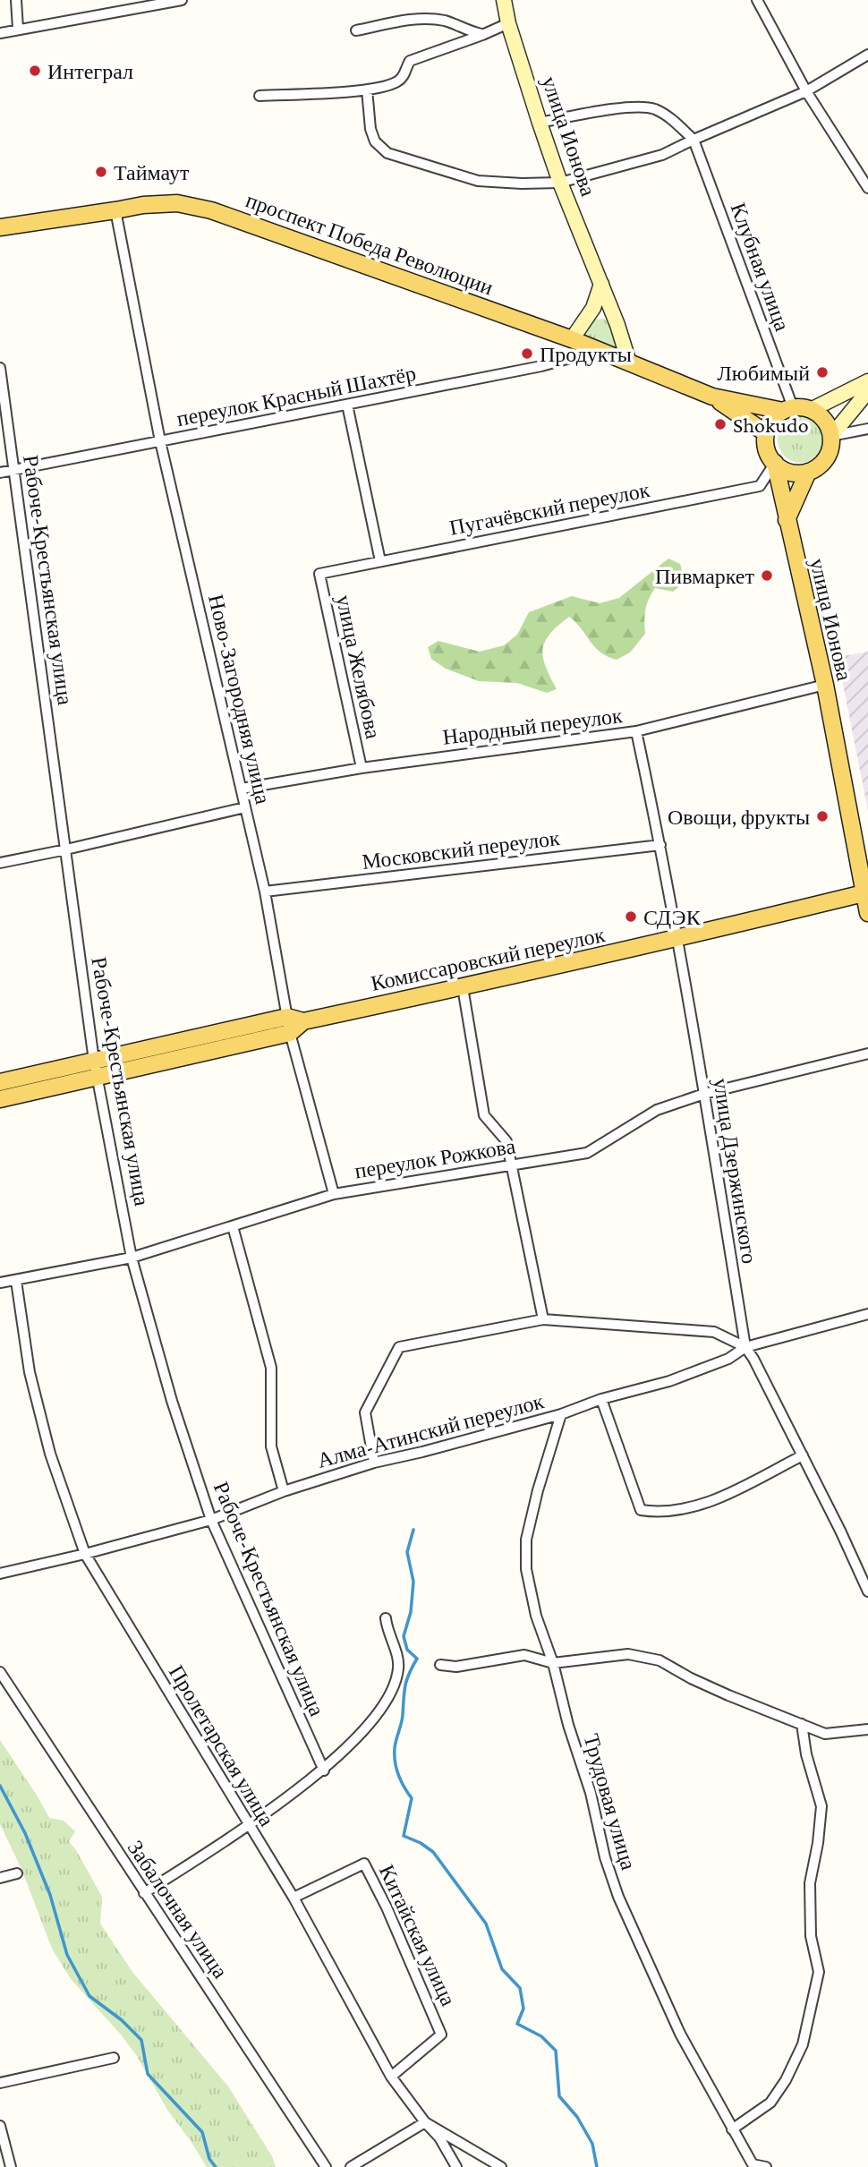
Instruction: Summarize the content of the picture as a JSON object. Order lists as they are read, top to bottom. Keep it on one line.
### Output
{"streets":{"main road":["улица Ионова","проспект Победа Революции","Комиссаровский переулок"],"street":["Клубная улица","переулок Красный Шахтёр","Пугачёвский переулок","Рабоче-Крестьянская улица","улица Желябова","Ново-Загородняя улица","Народный переулок","Московский переулок","переулок Рожкова","улица Дзержинского","Алма-Атинский переулок","Пролетарская улица","Трудовая улица","Забалочная улица","Китайская улица"]},"crossings":[["улица Ионова","проспект Победа Революции"],["улица Ионова","Клубная улица"],["улица Ионова","Пугачёвский переулок"],["улица Ионова","Народный переулок"],["улица Ионова","Комиссаровский переулок"],["проспект Победа Революции","Клубная улица"],["проспект Победа Революции","переулок Красный Шахтёр"],["проспект Победа Революции","Пугачёвский переулок"],["проспект Победа Революции","Ново-Загородняя улица"],["Клубная улица","Пугачёвский переулок"],["переулок Красный Шахтёр","Рабоче-Крестьянская улица"],["переулок Красный Шахтёр","Ново-Загородняя улица"],["Пугачёвский переулок","улица Желябова"],["Рабоче-Крестьянская улица","Комиссаровский переулок"],["Рабоче-Крестьянская улица","переулок Рожкова"],["Рабоче-Крестьянская улица","Алма-Атинский переулок"],["улица Желябова","Народный переулок"],["Ново-Загородняя улица","Народный переулок"],["Ново-Загородняя улица","Московский переулок"],["Ново-Загородняя улица","Комиссаровский переулок"],["Ново-Загородняя улица","переулок Рожкова"],["Народный переулок","улица Дзержинского"],["Московский переулок","улица Дзержинского"],["Комиссаровский переулок","улица Дзержинского"],["переулок Рожкова","улица Дзержинского"],["переулок Рожкова","Пролетарская улица"],["улица Дзержинского","Алма-Атинский переулок"],["Алма-Атинский переулок","Пролетарская улица"],["Алма-Атинский переулок","Трудовая улица"],["Пролетарская улица","Китайская улица"]],"places":["Интеграл","Таймаут","Продукты","Любимый","Shokudo","Пивмаркет","Овощи, фрукты","СДЭК"]}
